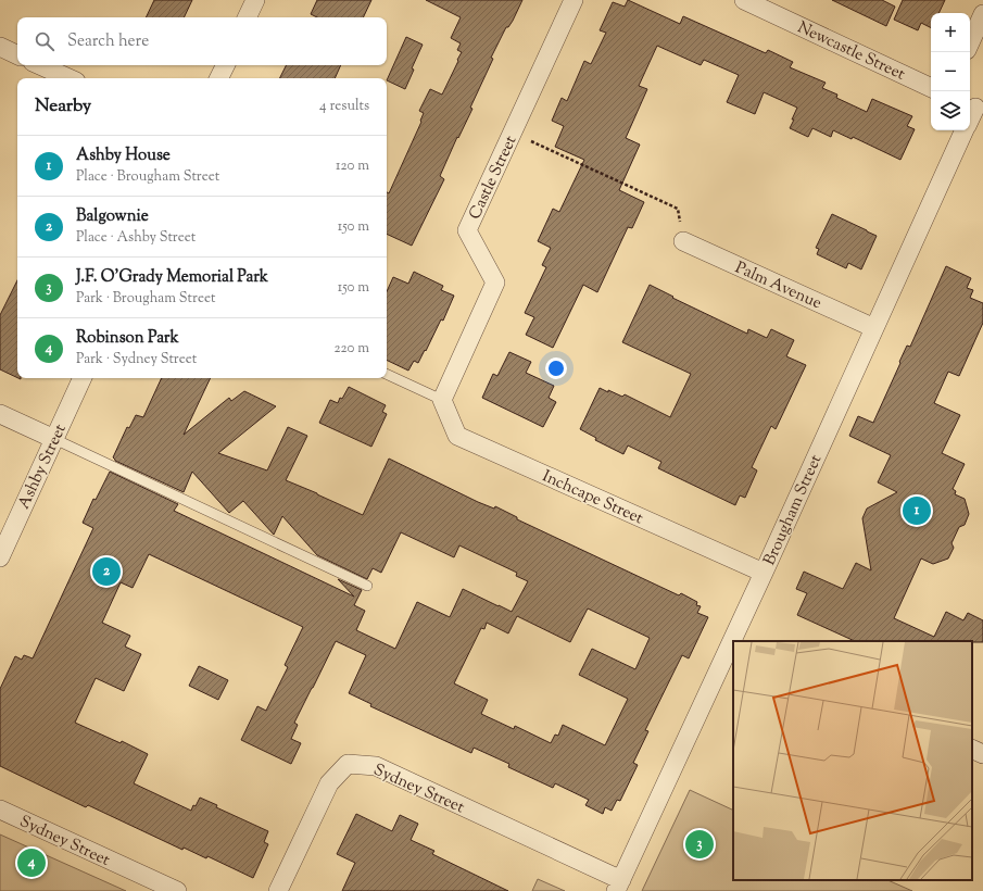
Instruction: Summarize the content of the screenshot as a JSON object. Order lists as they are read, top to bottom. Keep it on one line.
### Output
{"streets":{"street":["Newcastle Street","Castle Street","Palm Avenue","Ashby Street","Inchcape Street","Brougham Street","Sydney Street"]},"crossings":[["Castle Street","Inchcape Street"],["Palm Avenue","Brougham Street"],["Inchcape Street","Brougham Street"],["Brougham Street","Sydney Street"]],"page":{"map_buttons":["+","−"],"search":"Search here","heading":["Nearby","4 results"],"list":[{"mark":"1","name":"Ashby House","note":"Place · Brougham Street","value":"120 m"},{"mark":"2","name":"Balgownie","note":"Place · Ashby Street","value":"150 m"},{"mark":"3","name":"J.F. O'Grady Memorial Park","note":"Park · Brougham Street","value":"150 m"},{"mark":"4","name":"Robinson Park","note":"Park · Sydney Street","value":"220 m"}],"pins":["1","2","3","4"]}}
